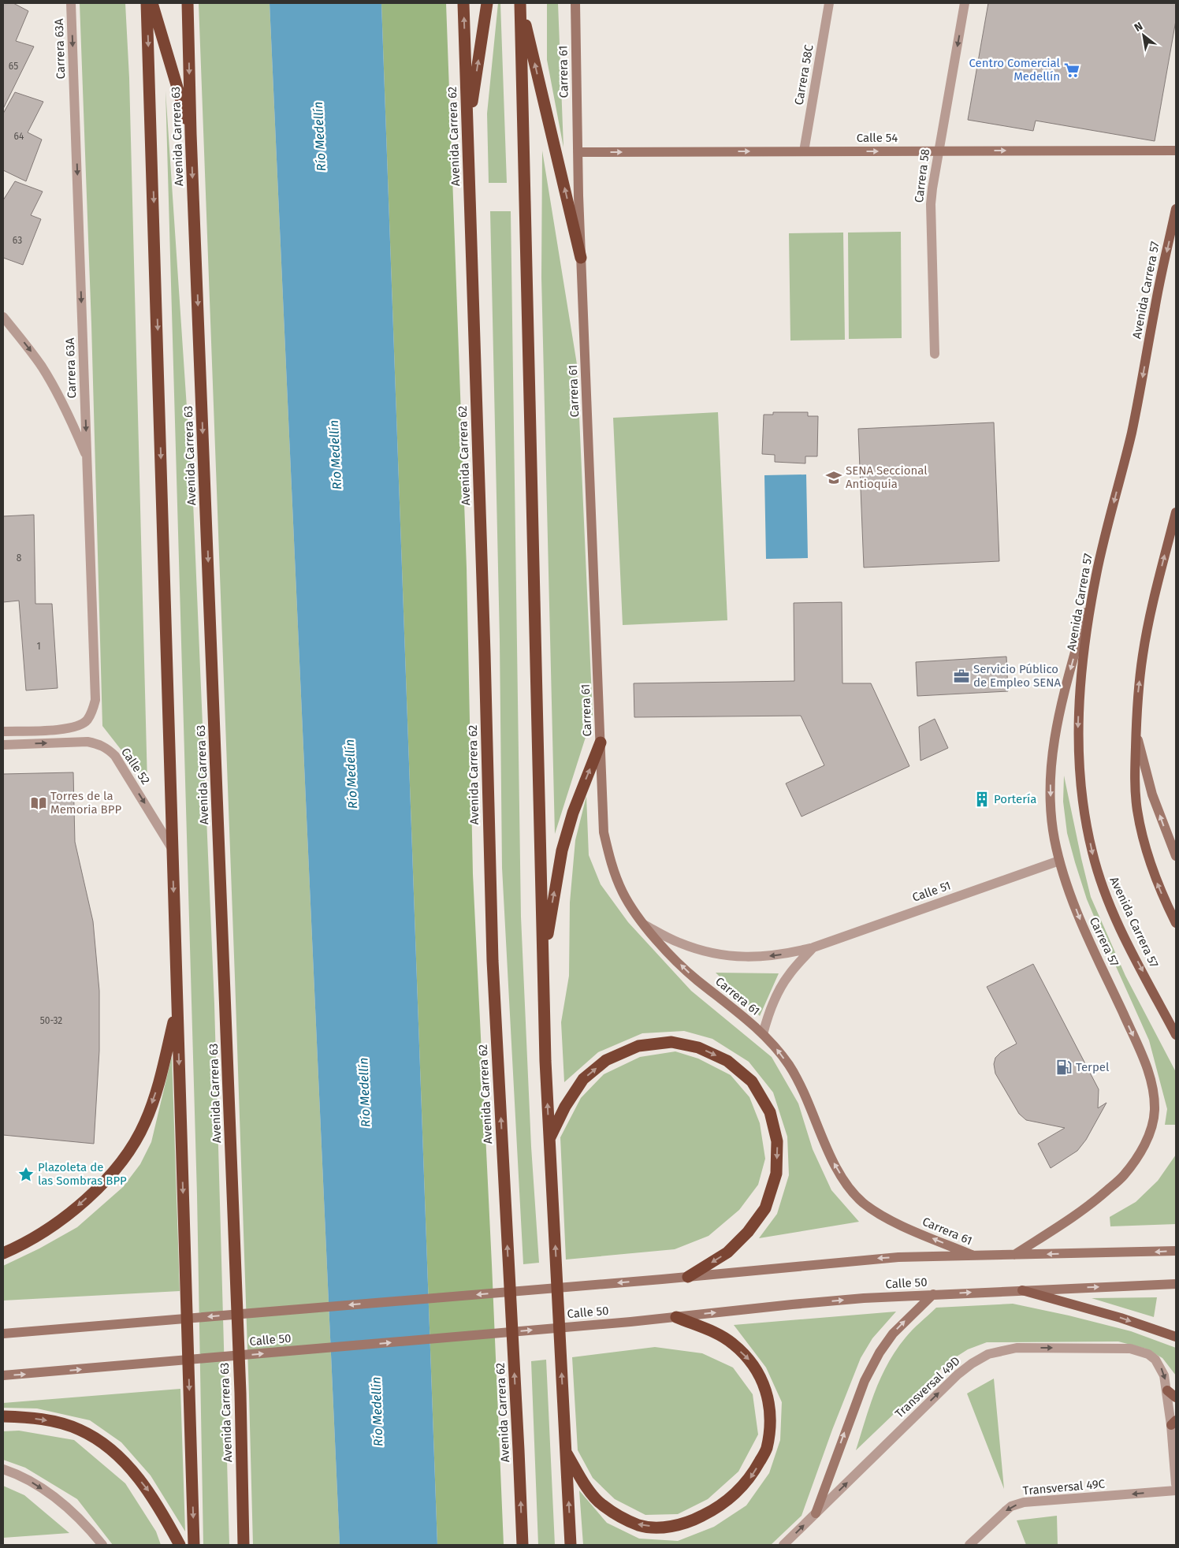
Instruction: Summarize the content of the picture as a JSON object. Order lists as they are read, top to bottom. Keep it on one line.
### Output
{"streets":{"highway":["Avenida Carrera 63","Avenida Carrera 62"],"main road":["Avenida Carrera 57"],"street":["Carrera 63A","Carrera 61","Carrera 58C","Calle 54","Carrera 58","Calle 52","Calle 51","Carrera 57","Calle 50","Transversal 49D","Transversal 49C"]},"crossings":[["Carrera 61","Calle 54"],["Carrera 61","Calle 51"],["Carrera 58C","Calle 54"],["Calle 54","Carrera 58"],["Avenida Carrera 57","Carrera 57"],["Calle 51","Carrera 57"]],"one_way":["Carrera 63A","Calle 54","Carrera 58","Calle 52","Carrera 57","Transversal 49D","Transversal 49C"],"water":["Río Medellín"],"places":{"supermarket":["Centro Comercial Medellín"],"school or university":["SENA Seccional Antioquia"],"office":["Servicio Público de Empleo SENA"],"building":["Portería"],"library":["Torres de la Memoria BPP"],"fuel station":["Terpel"],"place":["Plazoleta de las Sombras BPP"]},"house_numbers":["65","64","63","8","1","50-32"],"north":"top left"}
